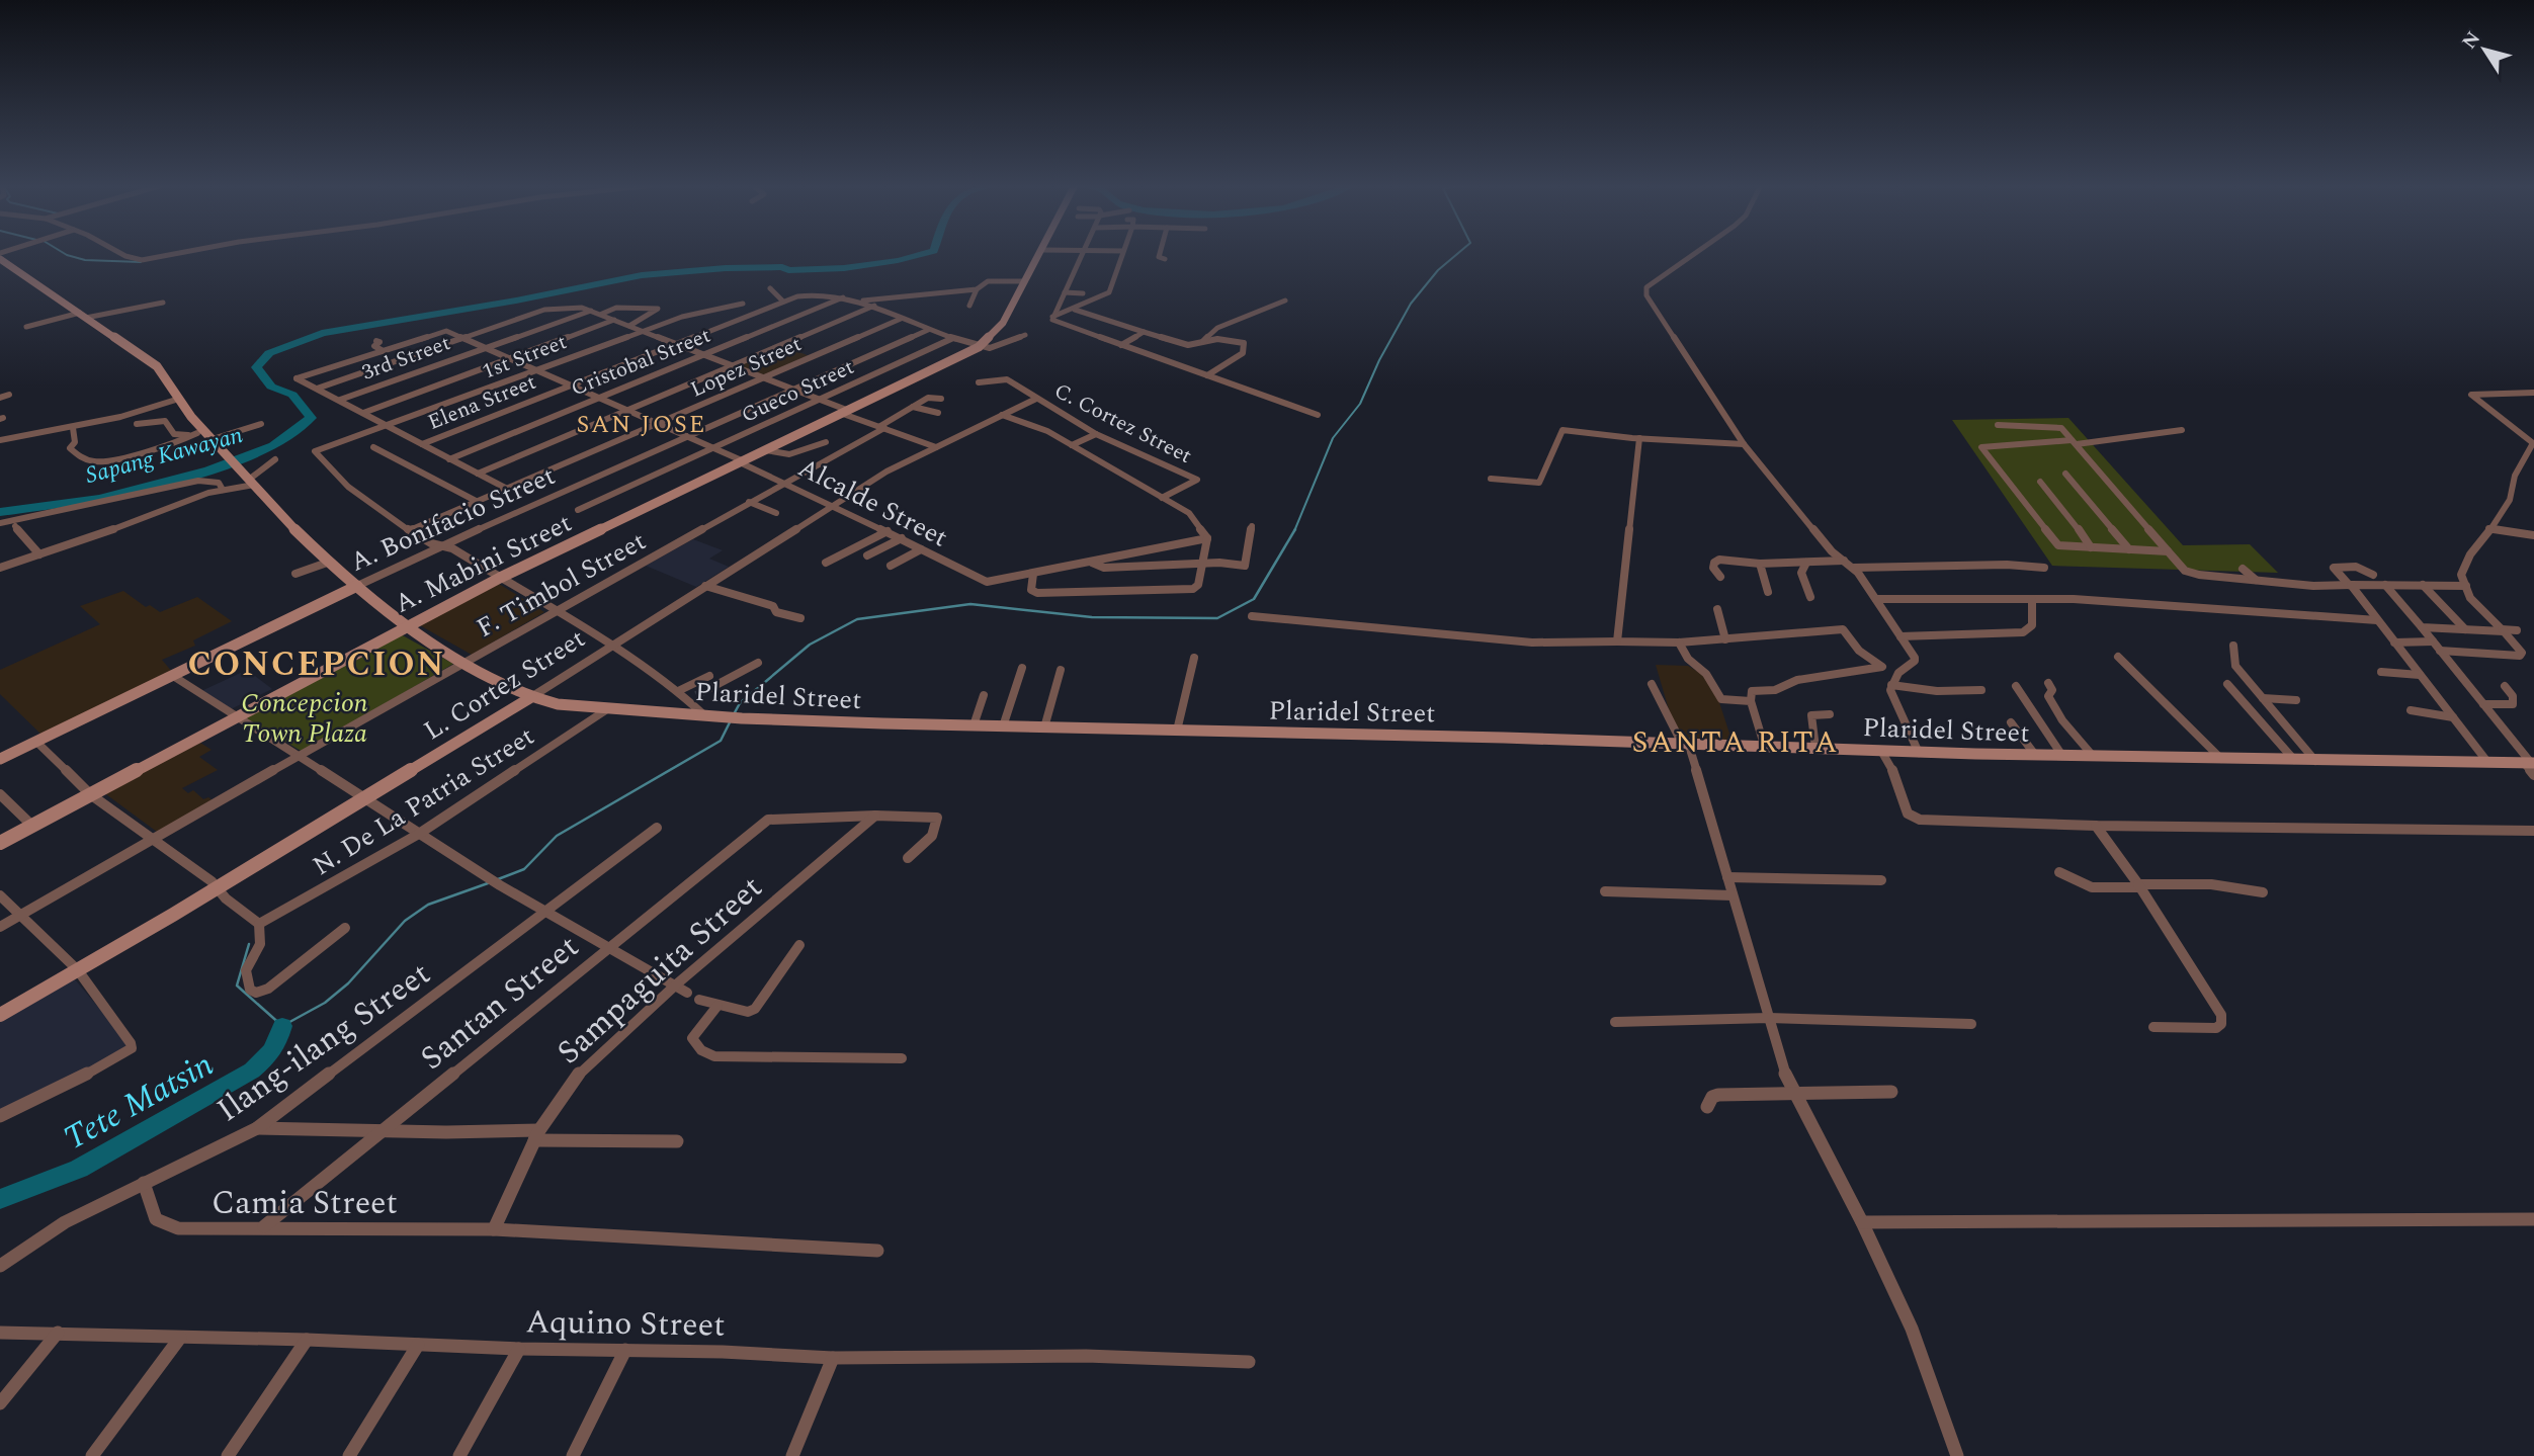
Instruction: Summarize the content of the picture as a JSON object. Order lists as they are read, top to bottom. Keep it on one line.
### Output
{"streets":{"street":["1st Street","3rd Street","Cristobal Street","Lopez Street","Gueco Street","Elena Street","C. Cortez Street","Alcalde Street","A. Bonifacio Street","A. Mabini Street","F. Timbol Street","L. Cortez Street","Plaridel Street","N. De La Patria Street","Sampaguita Street","Santan Street","Ilang-ilang Street","Camia Street","Aquino Street"]},"crossings":[["1st Street","Lopez Street"],["1st Street","Alcalde Street"],["3rd Street","Alcalde Street"],["Cristobal Street","Elena Street"],["Cristobal Street","Alcalde Street"],["Lopez Street","Alcalde Street"],["Gueco Street","Alcalde Street"],["Elena Street","Alcalde Street"],["C. Cortez Street","L. Cortez Street"],["Alcalde Street","A. Bonifacio Street"],["Alcalde Street","A. Mabini Street"],["Alcalde Street","F. Timbol Street"],["Alcalde Street","L. Cortez Street"],["A. Bonifacio Street","Plaridel Street"],["A. Mabini Street","Plaridel Street"],["F. Timbol Street","Plaridel Street"],["L. Cortez Street","Plaridel Street"],["Plaridel Street","N. De La Patria Street"],["Sampaguita Street","Santan Street"],["Sampaguita Street","Camia Street"],["Santan Street","Camia Street"],["Ilang-ilang Street","Camia Street"]],"districts":["SAN JOSE","CONCEPCION","SANTA RITA"],"water":["Sapang Kawayan","Tete Matsin"],"parks":["Concepcion Town Plaza"],"north":"top left"}
